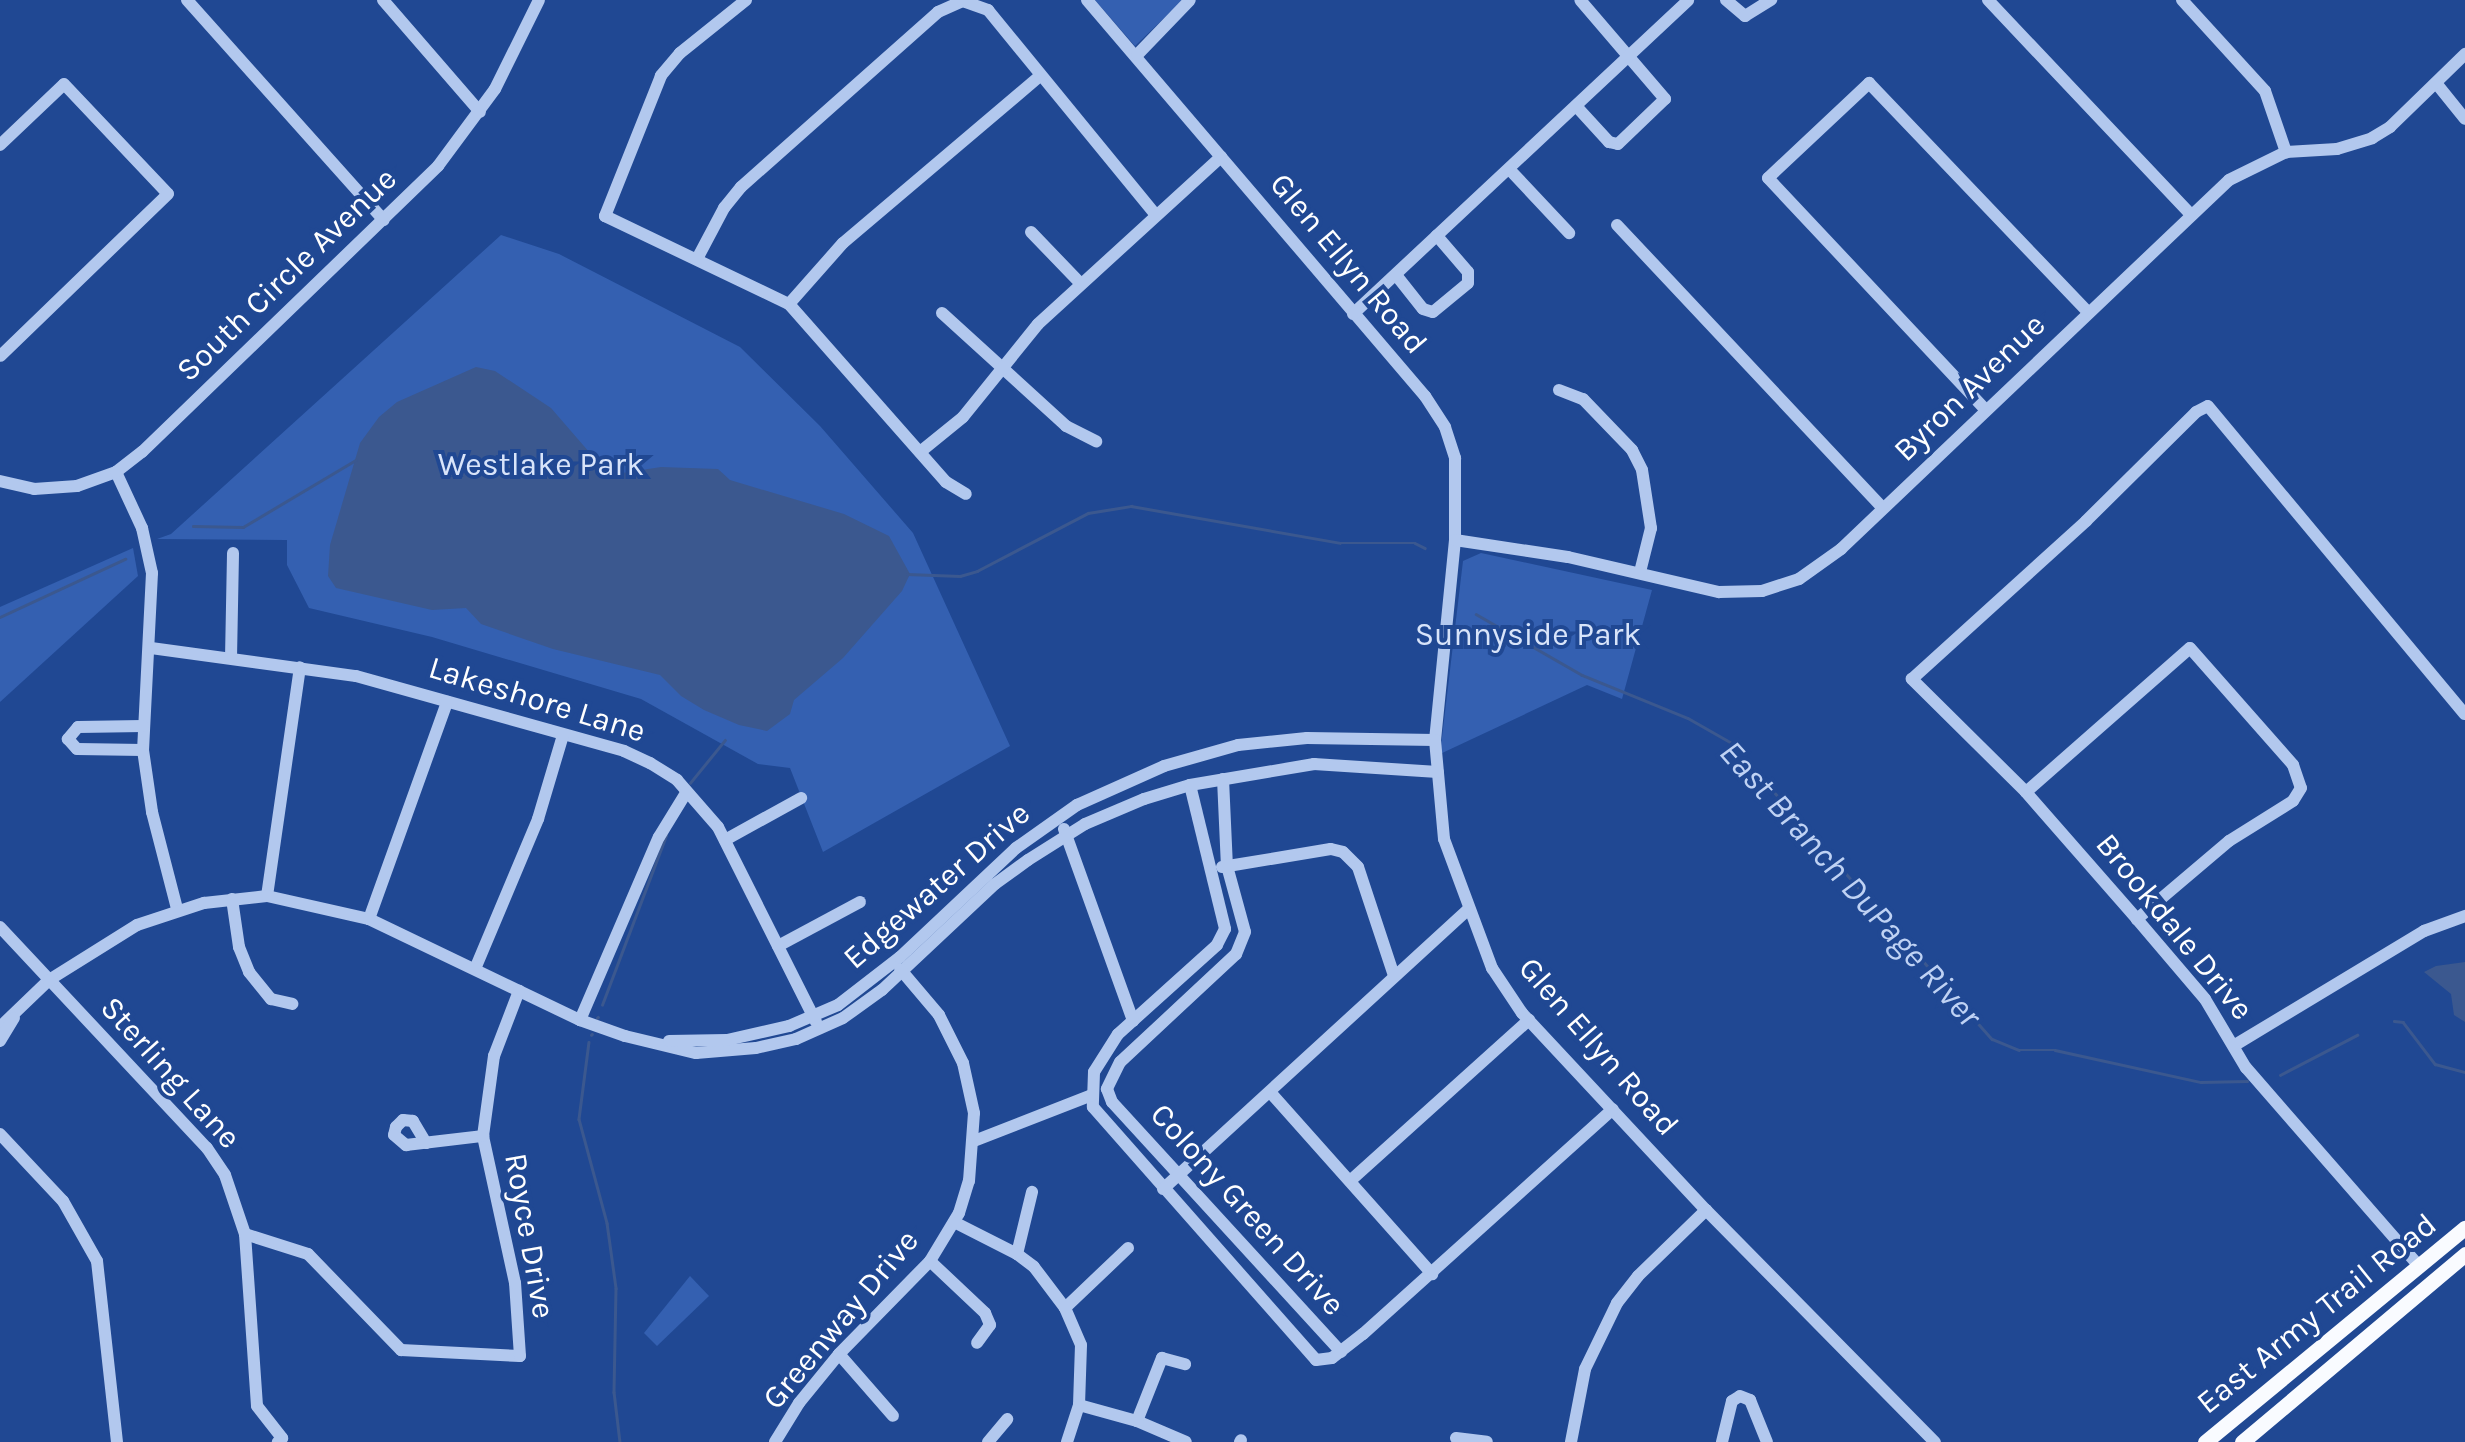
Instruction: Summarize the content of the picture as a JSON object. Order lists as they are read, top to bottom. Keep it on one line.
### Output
{"streets":{"main road":["East Army Trail Road"],"street":["Glen Ellyn Road","South Circle Avenue","Byron Avenue","Lakeshore Lane","Edgewater Drive","Brookdale Drive","Sterling Lane","Colony Green Drive","Royce Drive","Greenway Drive"]},"crossings":[["Glen Ellyn Road","Byron Avenue"],["Glen Ellyn Road","Edgewater Drive"],["Lakeshore Lane","Edgewater Drive"],["Edgewater Drive","Sterling Lane"],["Edgewater Drive","Colony Green Drive"],["Edgewater Drive","Royce Drive"],["Edgewater Drive","Greenway Drive"],["Brookdale Drive","East Army Trail Road"],["Sterling Lane","Royce Drive"]],"water":["East Branch DuPage River"],"parks":["Westlake Park","Sunnyside Park"]}
